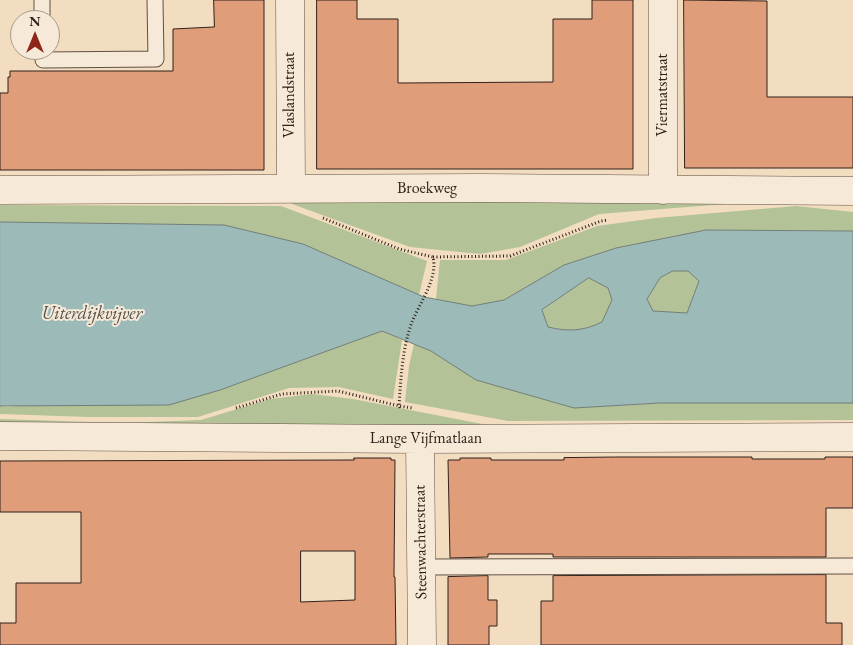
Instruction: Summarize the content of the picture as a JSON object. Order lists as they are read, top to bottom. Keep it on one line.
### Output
{"streets":{"street":["Vlaslandstraat","Viermatstraat","Broekweg","Lange Vijfmatlaan","Steenwachterstraat"]},"crossings":[["Vlaslandstraat","Broekweg"],["Viermatstraat","Broekweg"],["Lange Vijfmatlaan","Steenwachterstraat"]],"water":["Uiterdijkvijver"],"north":"top"}
